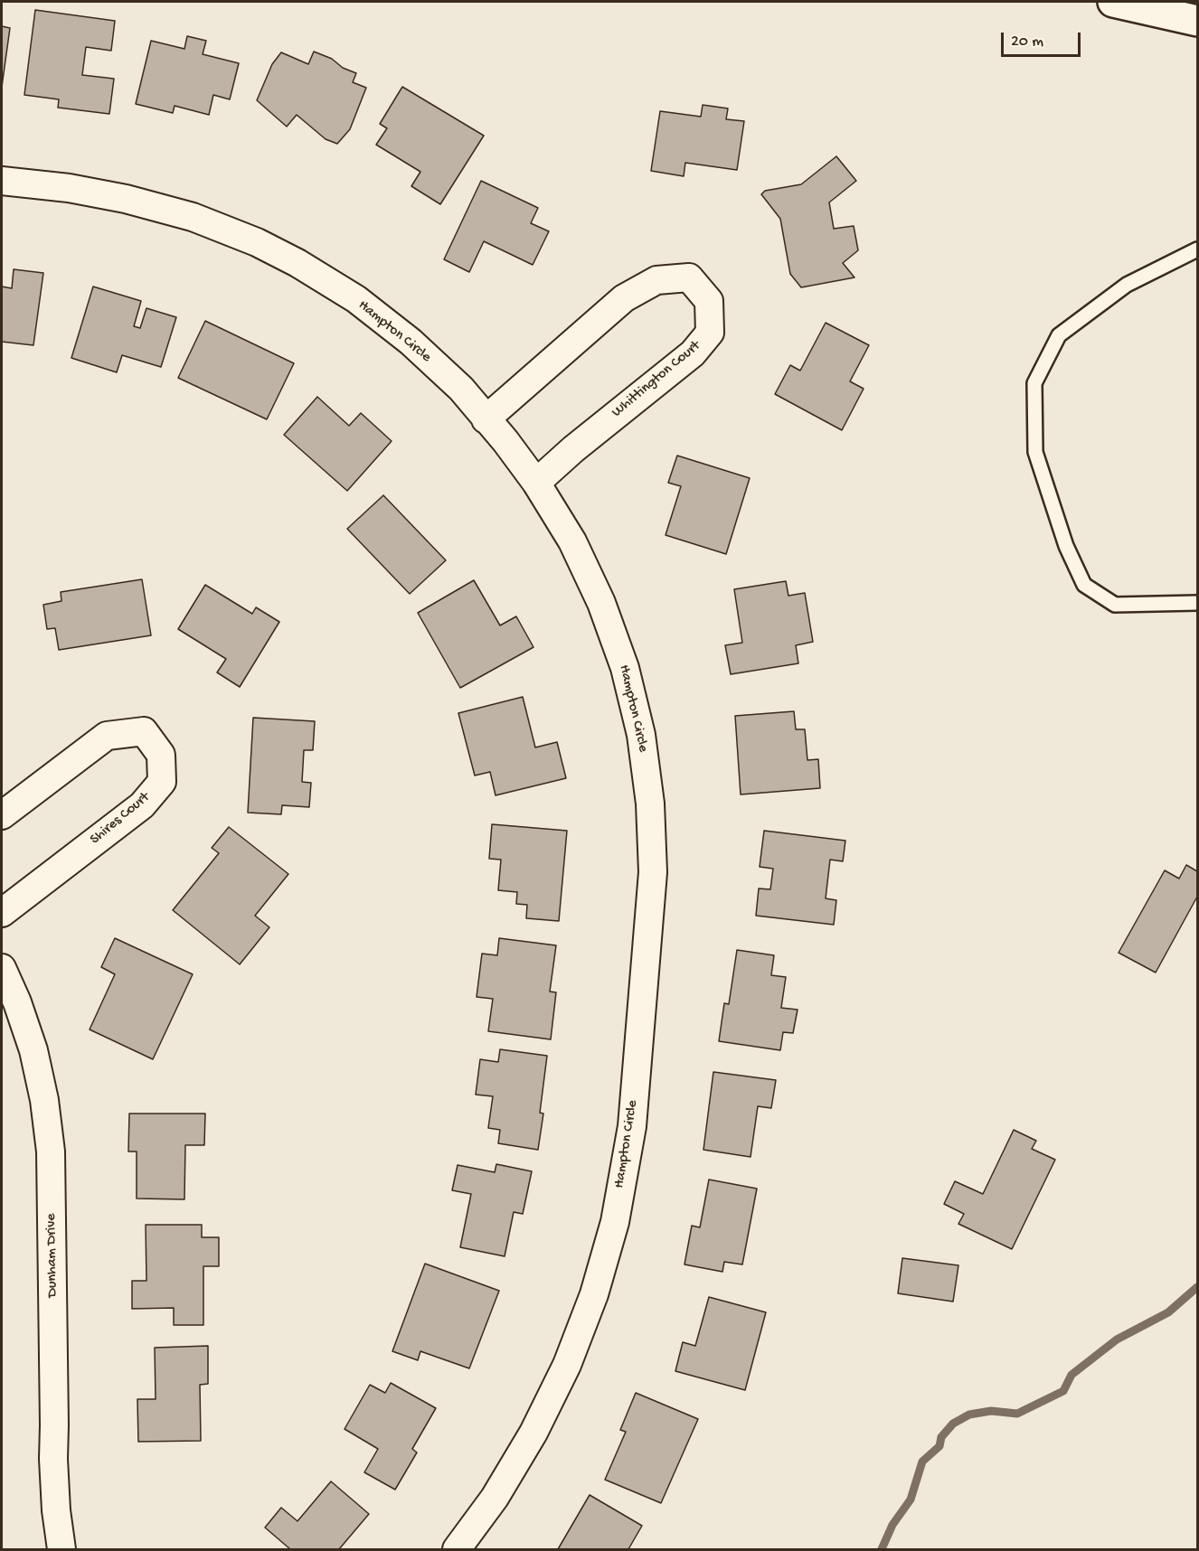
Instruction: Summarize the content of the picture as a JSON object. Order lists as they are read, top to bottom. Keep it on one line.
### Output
{"streets":{"street":["Hampton Circle","Whittington Court","Shires Court","Dunham Drive"]},"crossings":[["Hampton Circle","Whittington Court"]],"scale_bar":"20 m"}
